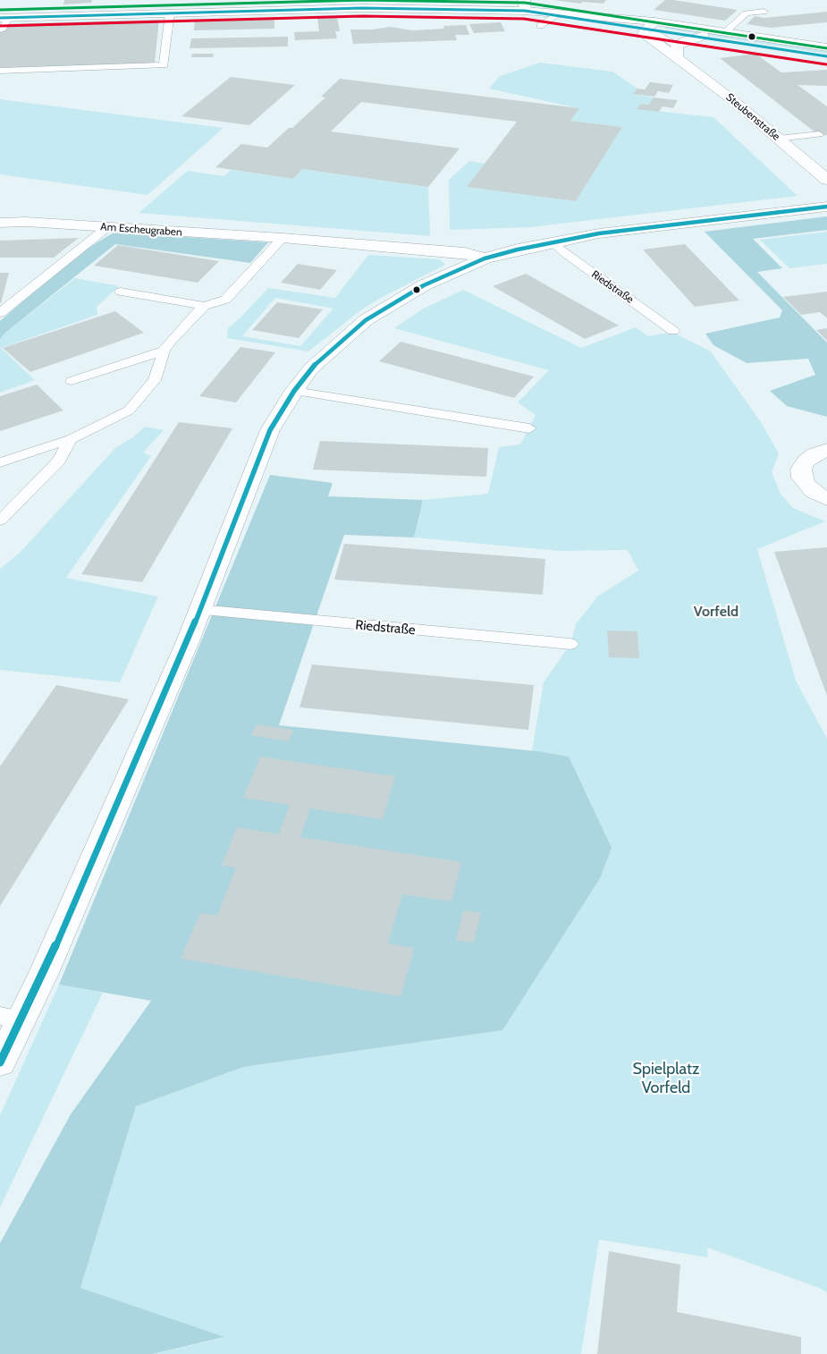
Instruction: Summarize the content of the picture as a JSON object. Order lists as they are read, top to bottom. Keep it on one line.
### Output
{"streets":{"street":["Steubenstraße","Am Escheugraben"],"lane":["Riedstraße"]},"districts":["Vorfeld"],"parks":["Spielplatz Vorfeld"]}
